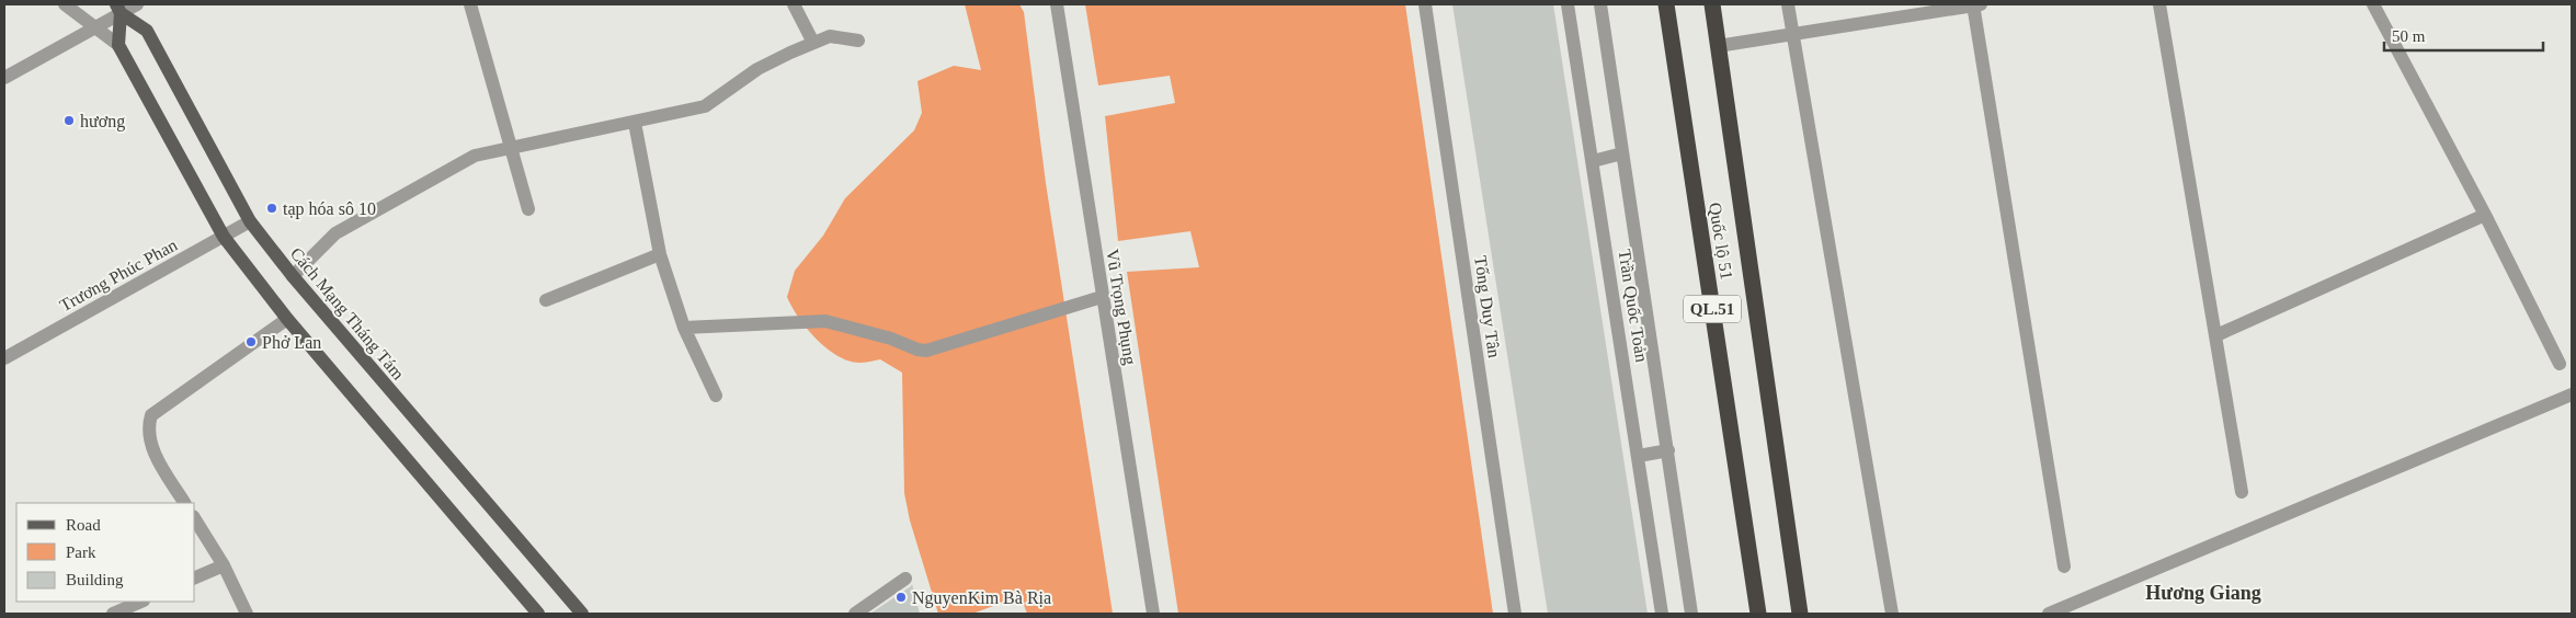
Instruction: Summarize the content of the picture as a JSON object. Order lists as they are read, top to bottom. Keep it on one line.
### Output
{"streets":{"highway":["Quốc lộ 51","QL.51"],"main road":["Cách Mạng Tháng Tám"],"street":["Trương Phúc Phan","Trần Quốc Toản","Vũ Trọng Phụng","Tống Duy Tân"]},"crossings":[["Trương Phúc Phan","Cách Mạng Tháng Tám"]],"districts":["Hương Giang"],"places":["hương","tạp hóa sô 10","Phở Lan","NguyenKim Bà Rịa"],"legend":["Road","Park","Building"],"scale_bar":"50 m"}
